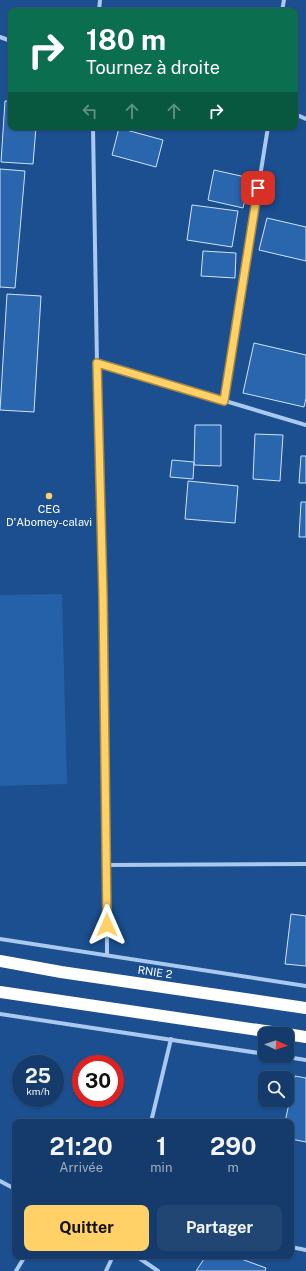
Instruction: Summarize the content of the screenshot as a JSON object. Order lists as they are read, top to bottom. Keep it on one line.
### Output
{"streets":{"highway":["RNIE 2"]},"places":["CEG D'Abomey-calavi"],"north":"right","page":{"turn":["180 m","Tournez à droite"],"speed":"25 km/h","limit":"30","eta":["21:20","Arrivée","1","min","290","m"],"buttons":["Quitter","Partager"]}}
